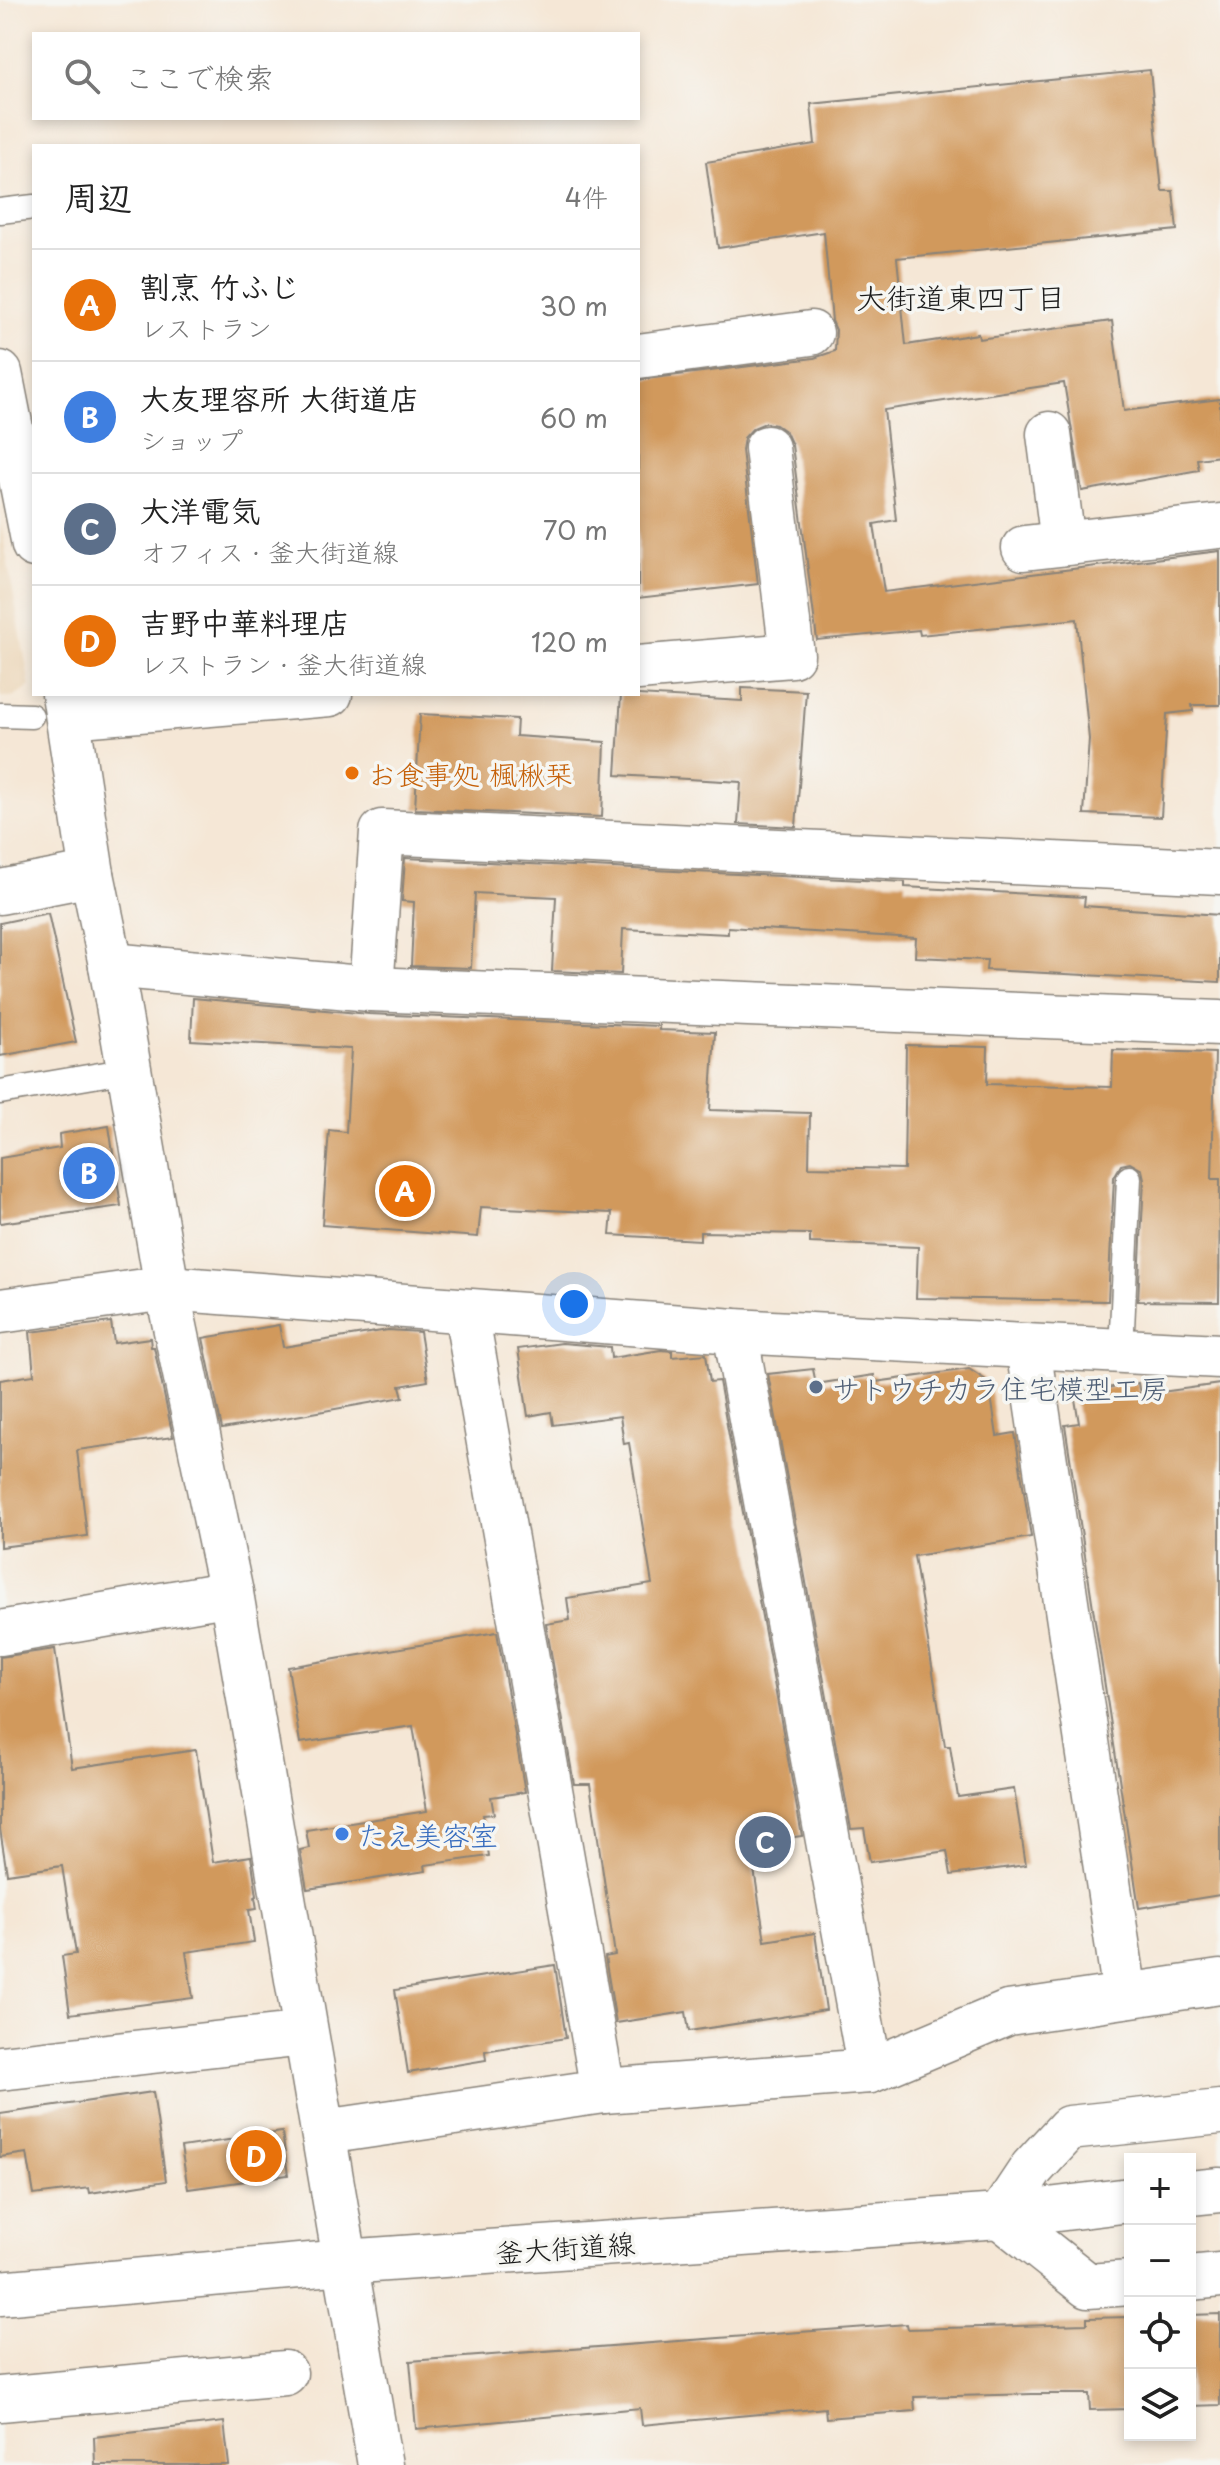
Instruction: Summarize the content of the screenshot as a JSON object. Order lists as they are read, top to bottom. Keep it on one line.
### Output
{"streets":{"street":["釜大街道線"]},"districts":["大街道東四丁目"],"places":["お食事処 楓楸栞","サトウチカラ住宅模型工房","たえ美容室"],"page":{"search":"ここで検索","heading":["周辺","4件"],"list":[{"mark":"A","name":"割烹 竹ふじ","note":"レストラン","value":"30 m"},{"mark":"B","name":"大友理容所 大街道店","note":"ショップ","value":"60 m"},{"mark":"C","name":"大洋電気","note":"オフィス · 釜大街道線","value":"70 m"},{"mark":"D","name":"吉野中華料理店","note":"レストラン · 釜大街道線","value":"120 m"}],"pins":["B","A","C","D"],"map_buttons":["+","−"]}}
